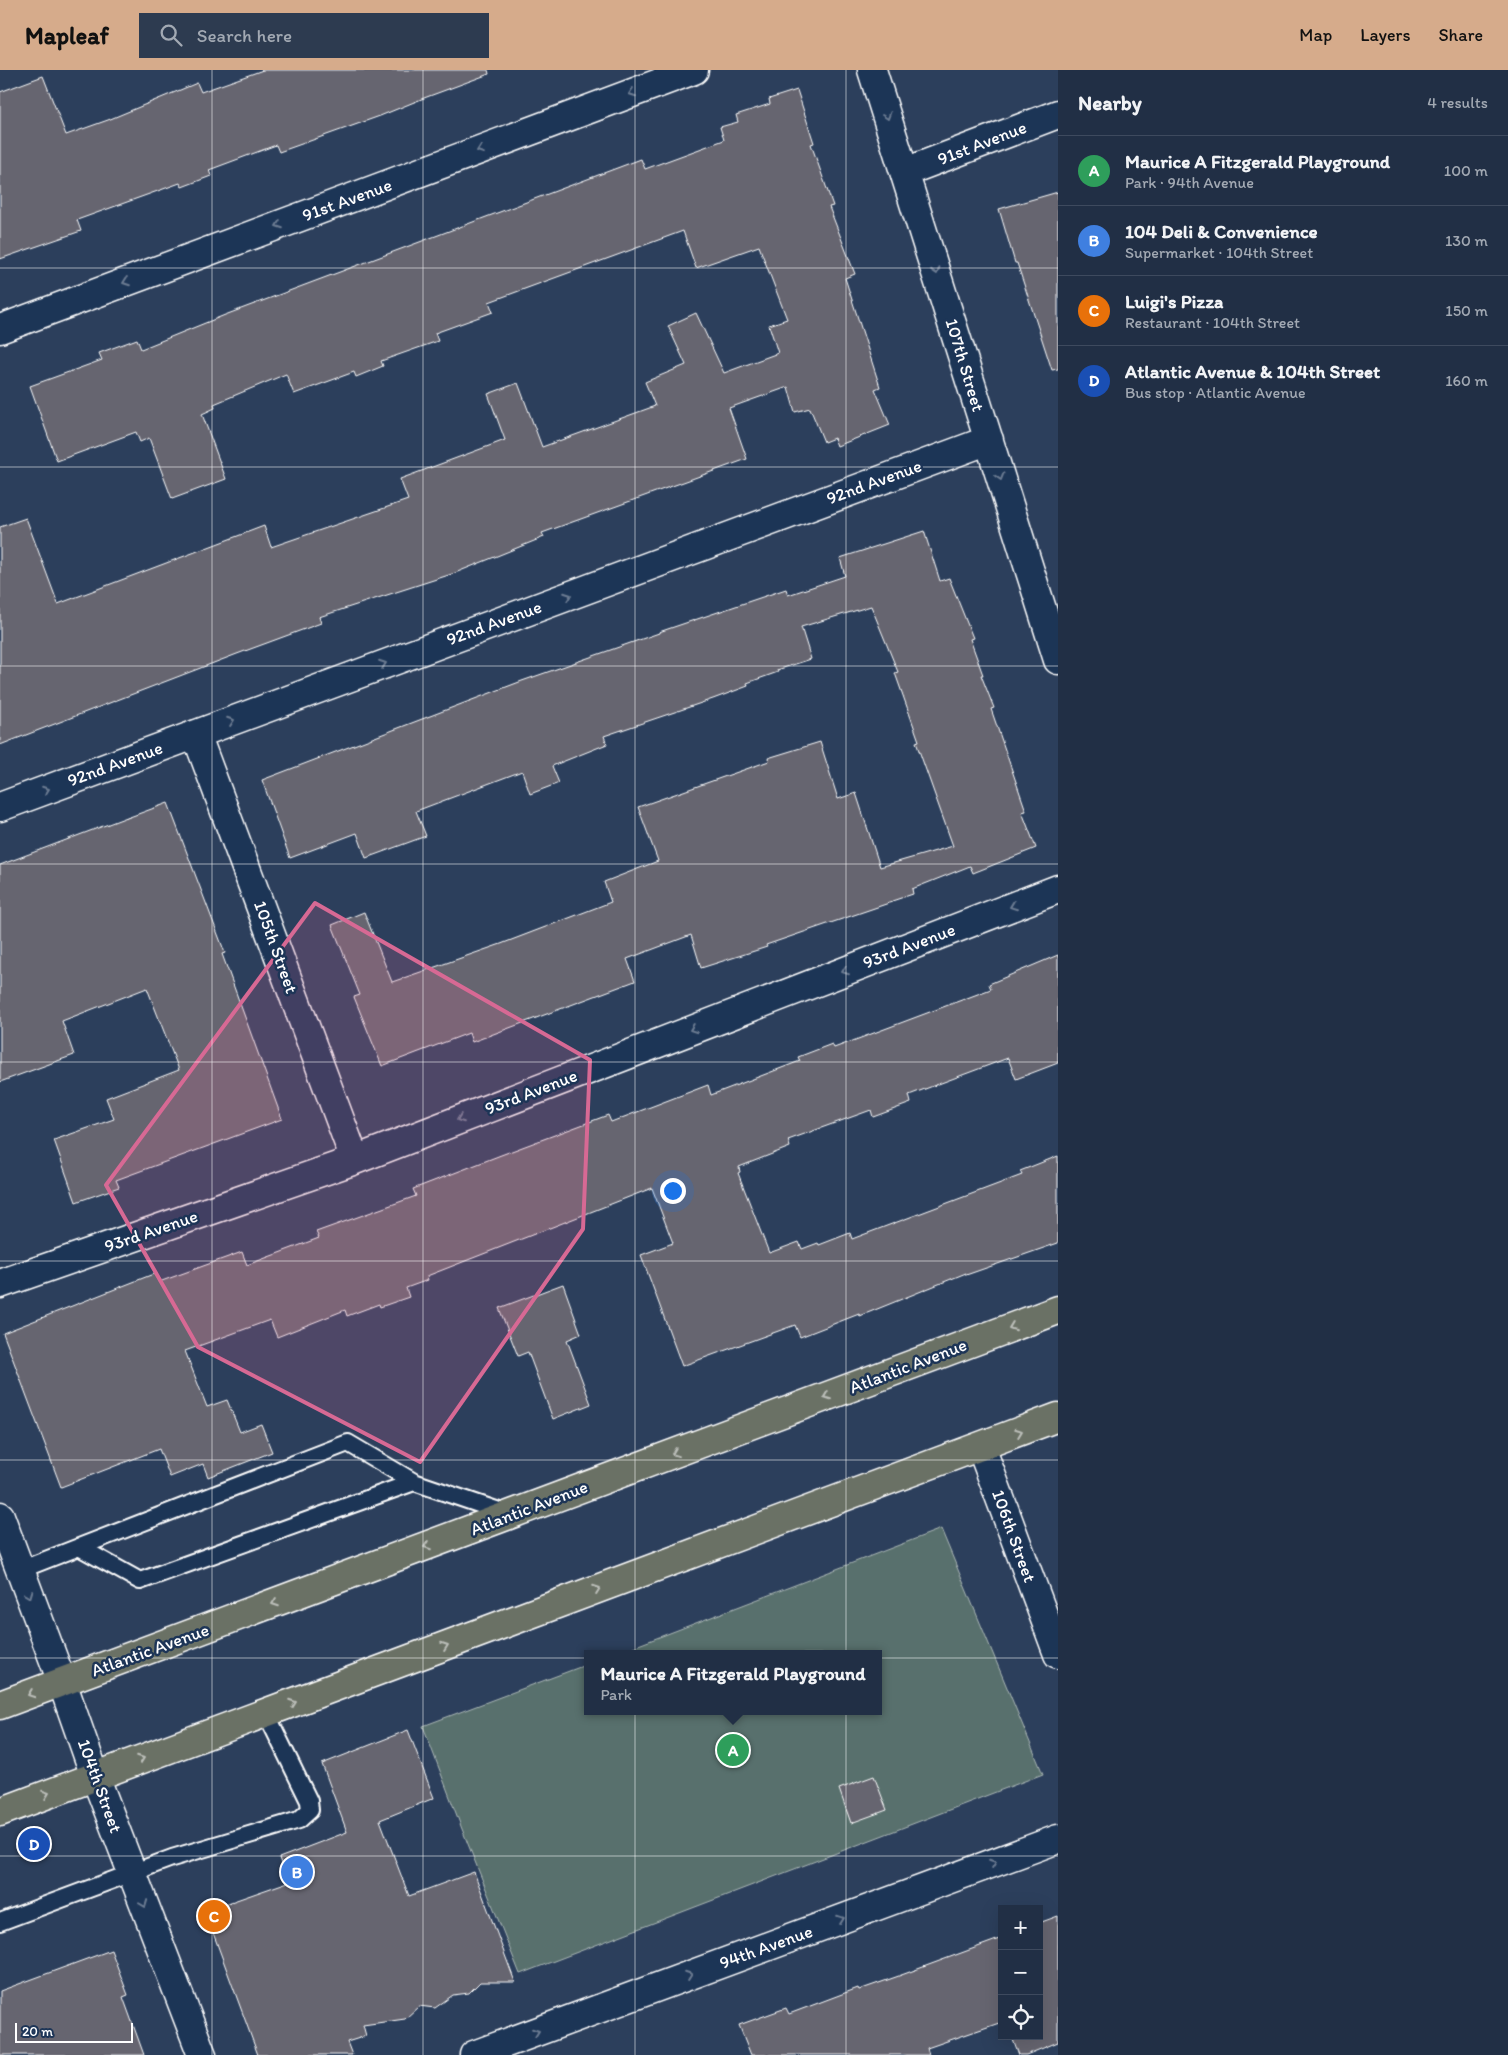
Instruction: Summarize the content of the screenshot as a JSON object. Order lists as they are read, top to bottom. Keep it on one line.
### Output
{"streets":{"main road":["Atlantic Avenue"],"street":["91st Avenue","107th Street","92nd Avenue","93rd Avenue","105th Street","106th Street","104th Street","94th Avenue"]},"crossings":[["91st Avenue","107th Street"],["107th Street","92nd Avenue"],["92nd Avenue","105th Street"],["93rd Avenue","105th Street"],["Atlantic Avenue","104th Street"]],"one_way":["91st Avenue","107th Street","92nd Avenue","93rd Avenue","104th Street","94th Avenue"],"scale_bar":"20 m","page":{"header":"Mapleaf","search":"Search here","nav":["Map","Layers","Share"],"heading":["Nearby","4 results"],"list":[{"mark":"A","name":"Maurice A Fitzgerald Playground","note":"Park · 94th Avenue","value":"100 m"},{"mark":"B","name":"104 Deli & Convenience","note":"Supermarket · 104th Street","value":"130 m"},{"mark":"C","name":"Luigi's Pizza","note":"Restaurant · 104th Street","value":"150 m"},{"mark":"D","name":"Atlantic Avenue & 104th Street","note":"Bus stop · Atlantic Avenue","value":"160 m"}],"popup":["Maurice A Fitzgerald Playground","Park"],"pins":["A","D","B","C"],"map_buttons":["+","−"],"scale":"20 m"}}
